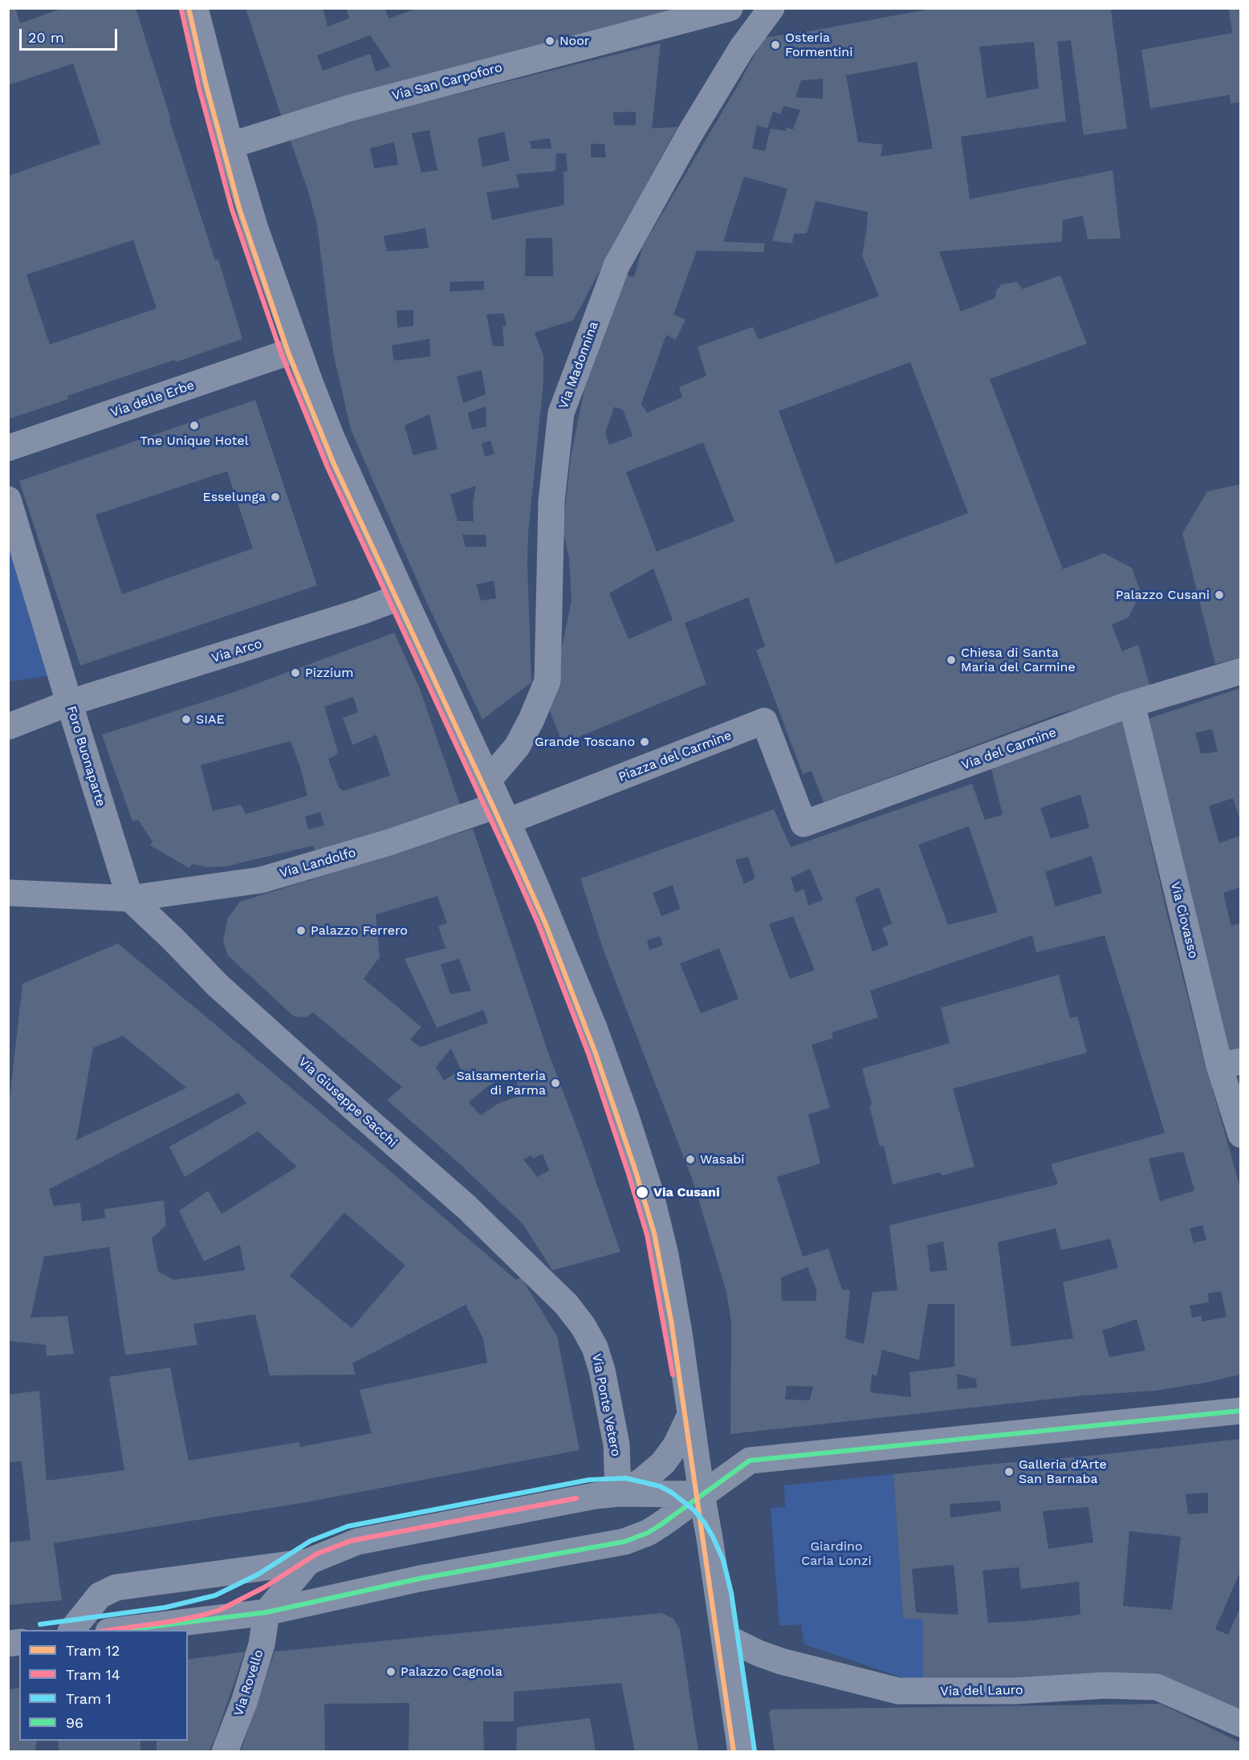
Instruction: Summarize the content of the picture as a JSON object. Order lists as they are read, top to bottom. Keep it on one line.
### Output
{"streets":{"street":["Via San Carpoforo","Via Madonnina","Via delle Erbe","Via Arco","Via del Carmine","Foro Buonaparte","Piazza del Carmine","Via Landolfo","Via Ciovasso","Via Giuseppe Sacchi","Via Ponte Vetero","Via Rovello","Via del Lauro"]},"crossings":[["Via Arco","Foro Buonaparte"],["Via del Carmine","Piazza del Carmine"],["Via del Carmine","Via Ciovasso"],["Foro Buonaparte","Via Landolfo"],["Foro Buonaparte","Via Giuseppe Sacchi"],["Piazza del Carmine","Via Landolfo"],["Via Landolfo","Via Giuseppe Sacchi"],["Via Giuseppe Sacchi","Via Ponte Vetero"]],"parks":["Giardino Carla Lonzi"],"places":["Noor","Osteria Formentini","Tne Unique Hotel","Esselunga","Palazzo Cusani","Chiesa di Santa Maria del Carmine","Pizzium","SIAE","Grande Toscano","Palazzo Ferrero","Salsamenteria di Parma","Wasabi","Via Cusani","Galleria d'Arte San Barnaba","Palazzo Cagnola"],"lines":["tram line 12","tram line 14","transit line 96","tram line 1"],"legend":["Tram 12","Tram 14","Tram 1","96"],"scale_bar":"20 m"}
